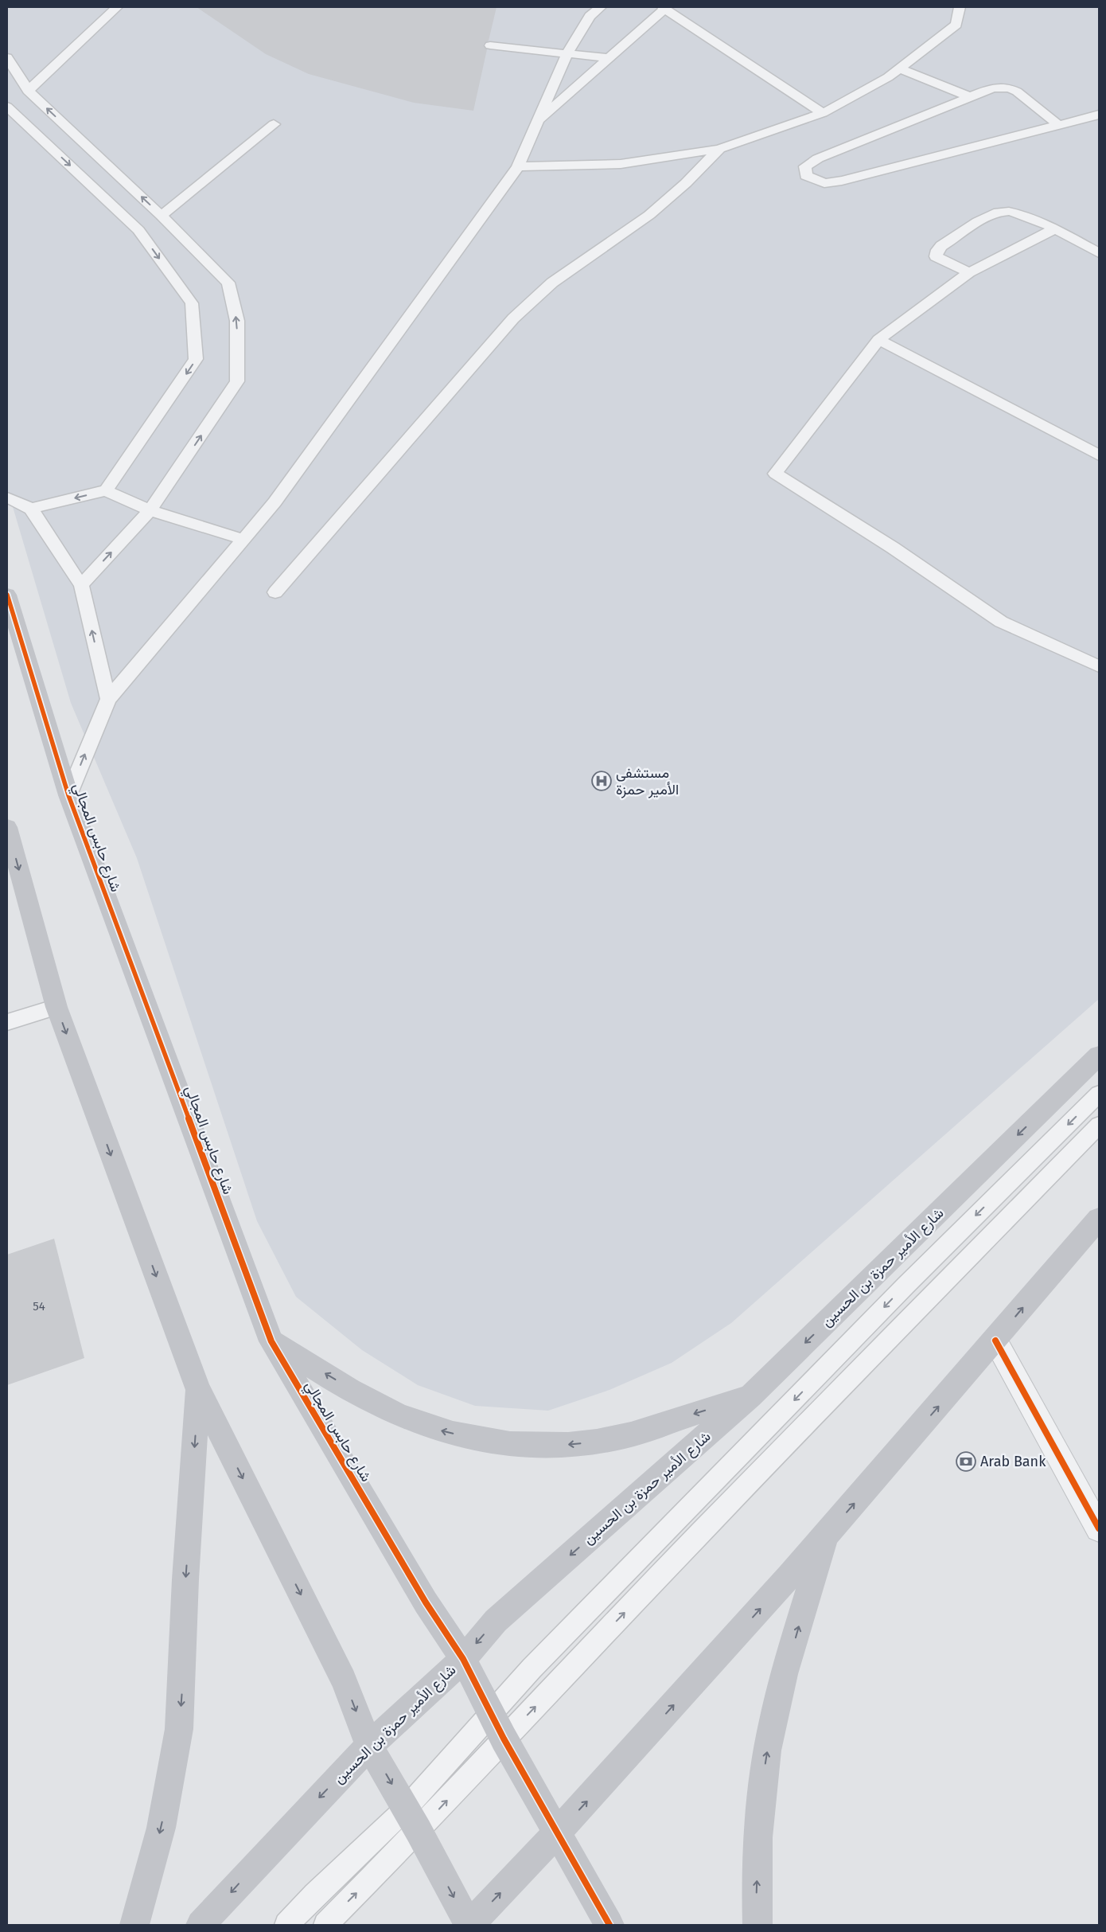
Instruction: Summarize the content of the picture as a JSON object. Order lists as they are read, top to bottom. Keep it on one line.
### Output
{"streets":{"main road":["شارع حابس المجالي","شارع الأمير حمزة بن الحسين"]},"crossings":[["شارع حابس المجالي","شارع الأمير حمزة بن الحسين"]],"places":{"hospital":["مستشفى الأمير حمزة"],"bank":["Arab Bank"]},"house_numbers":["54"]}
